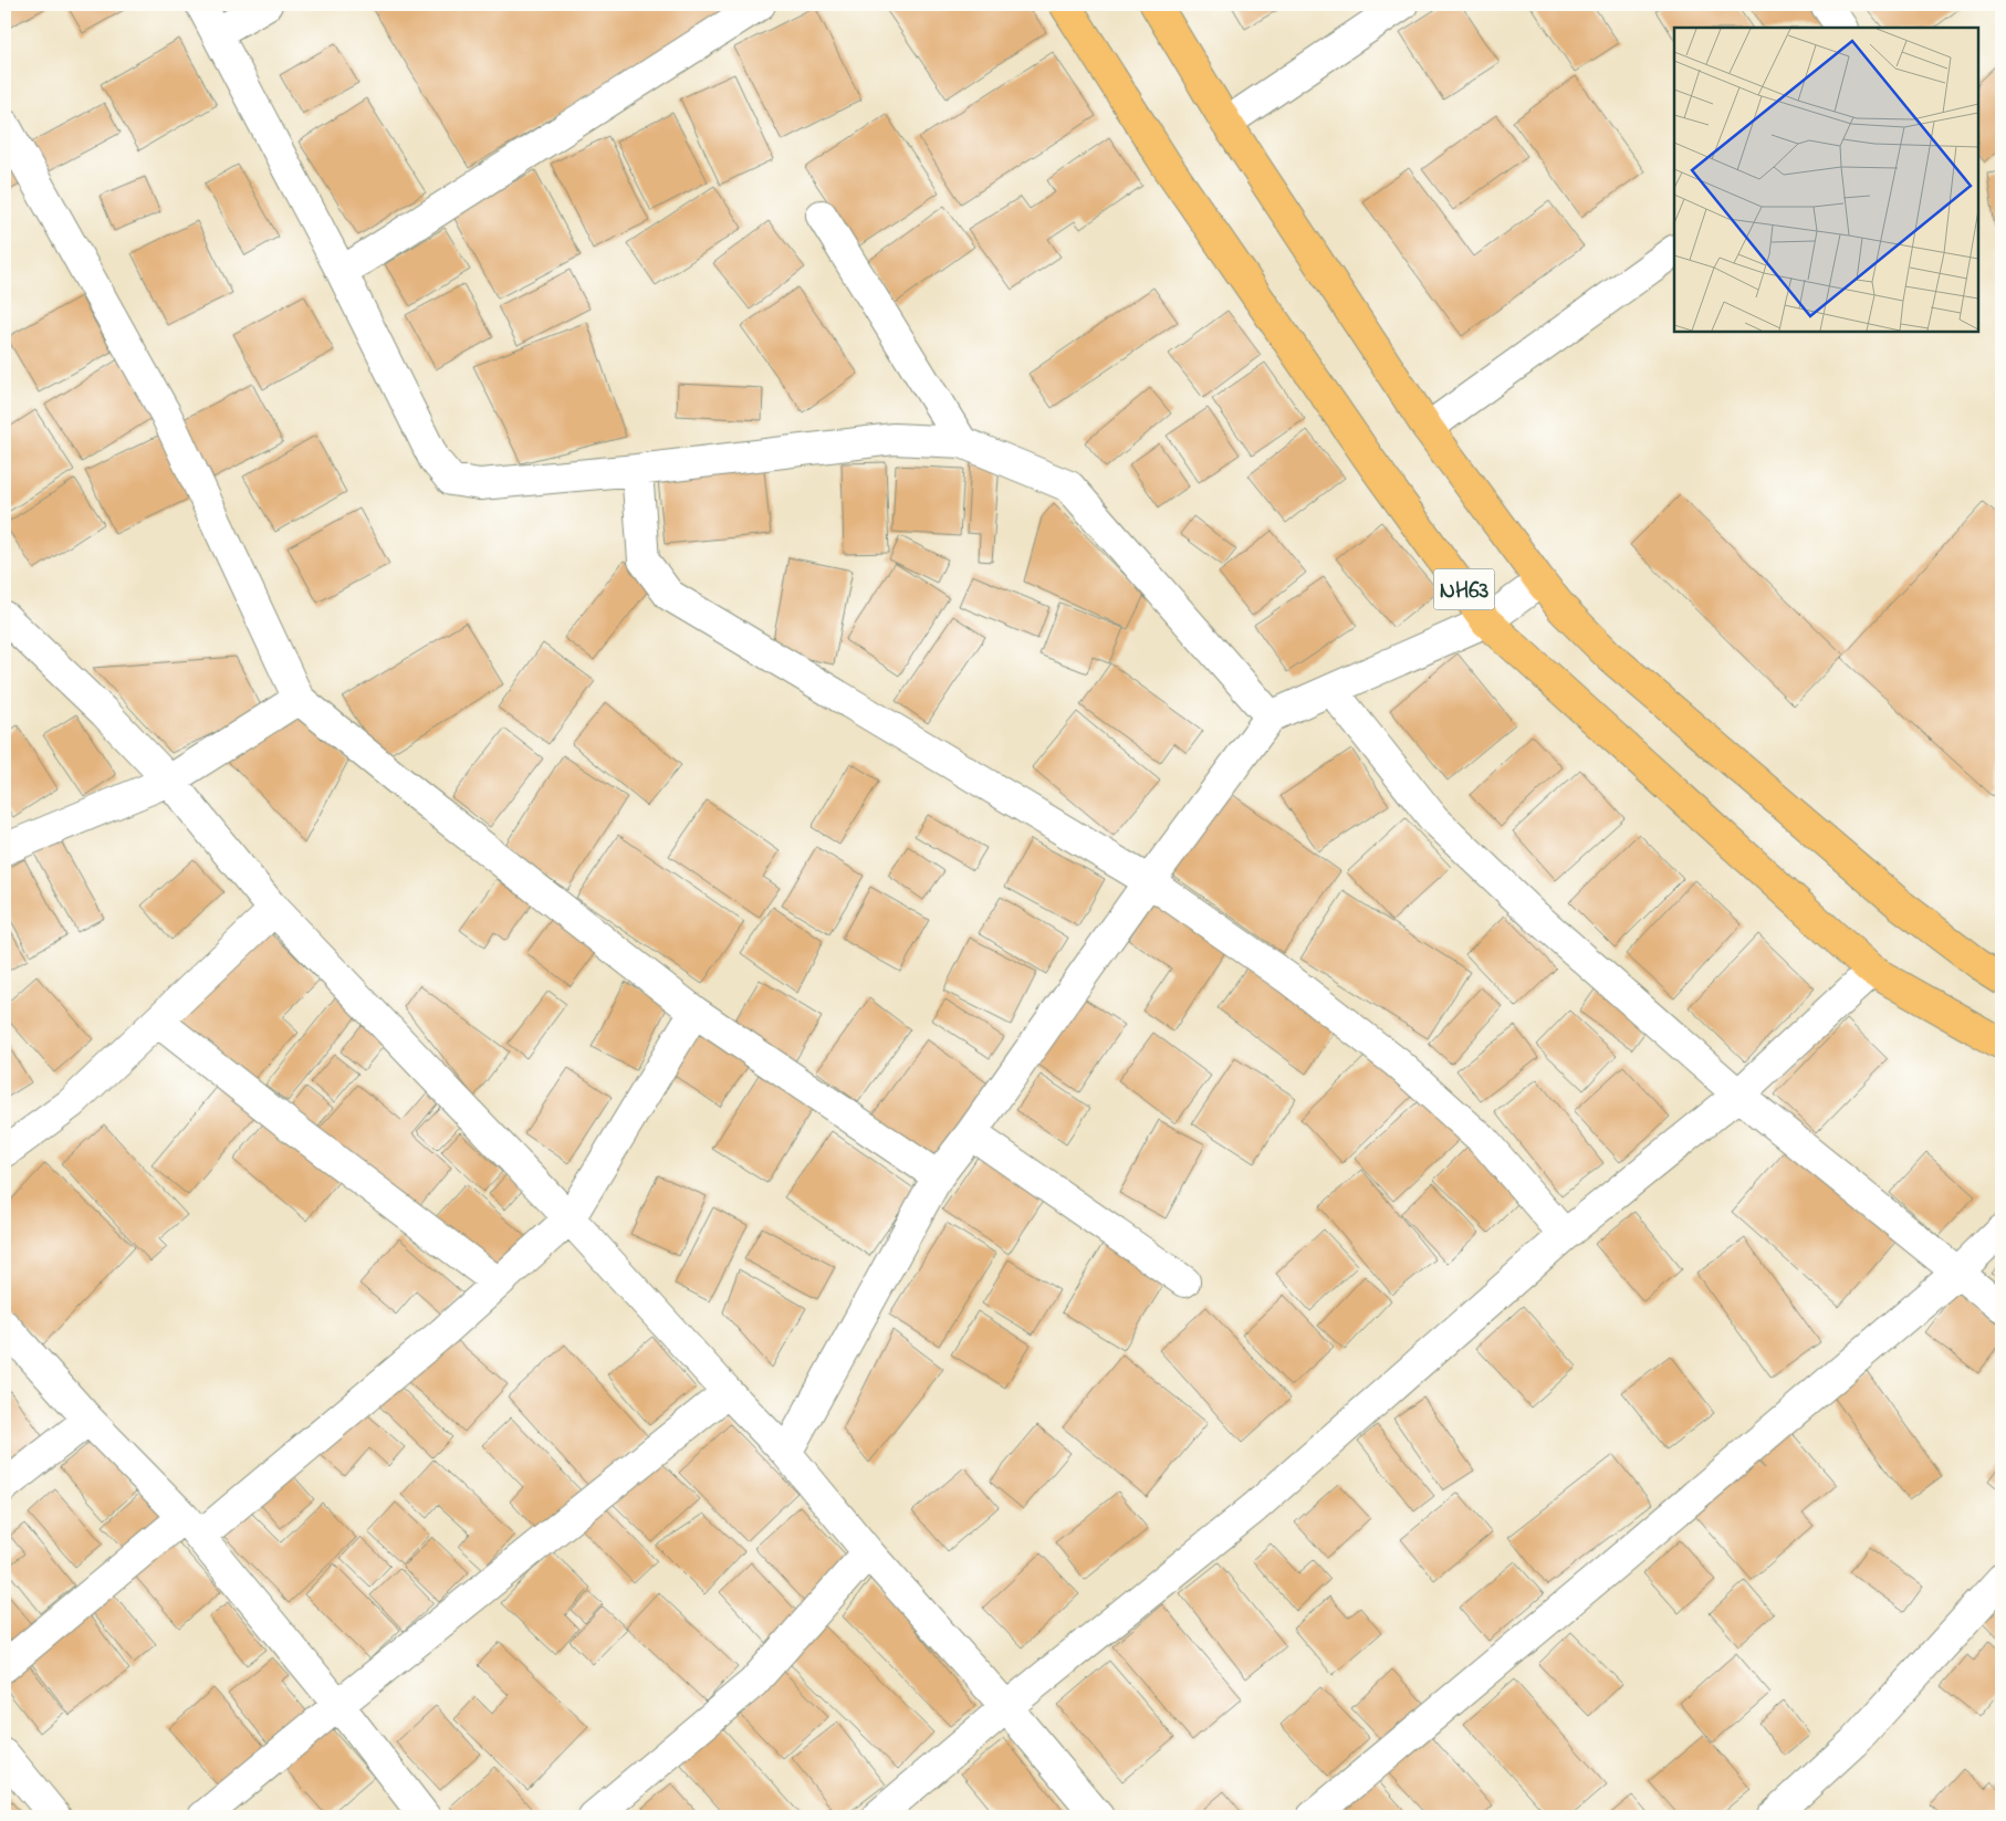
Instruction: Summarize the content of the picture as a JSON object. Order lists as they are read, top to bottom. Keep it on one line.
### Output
{"streets":{"highway":["NH63"]}}
